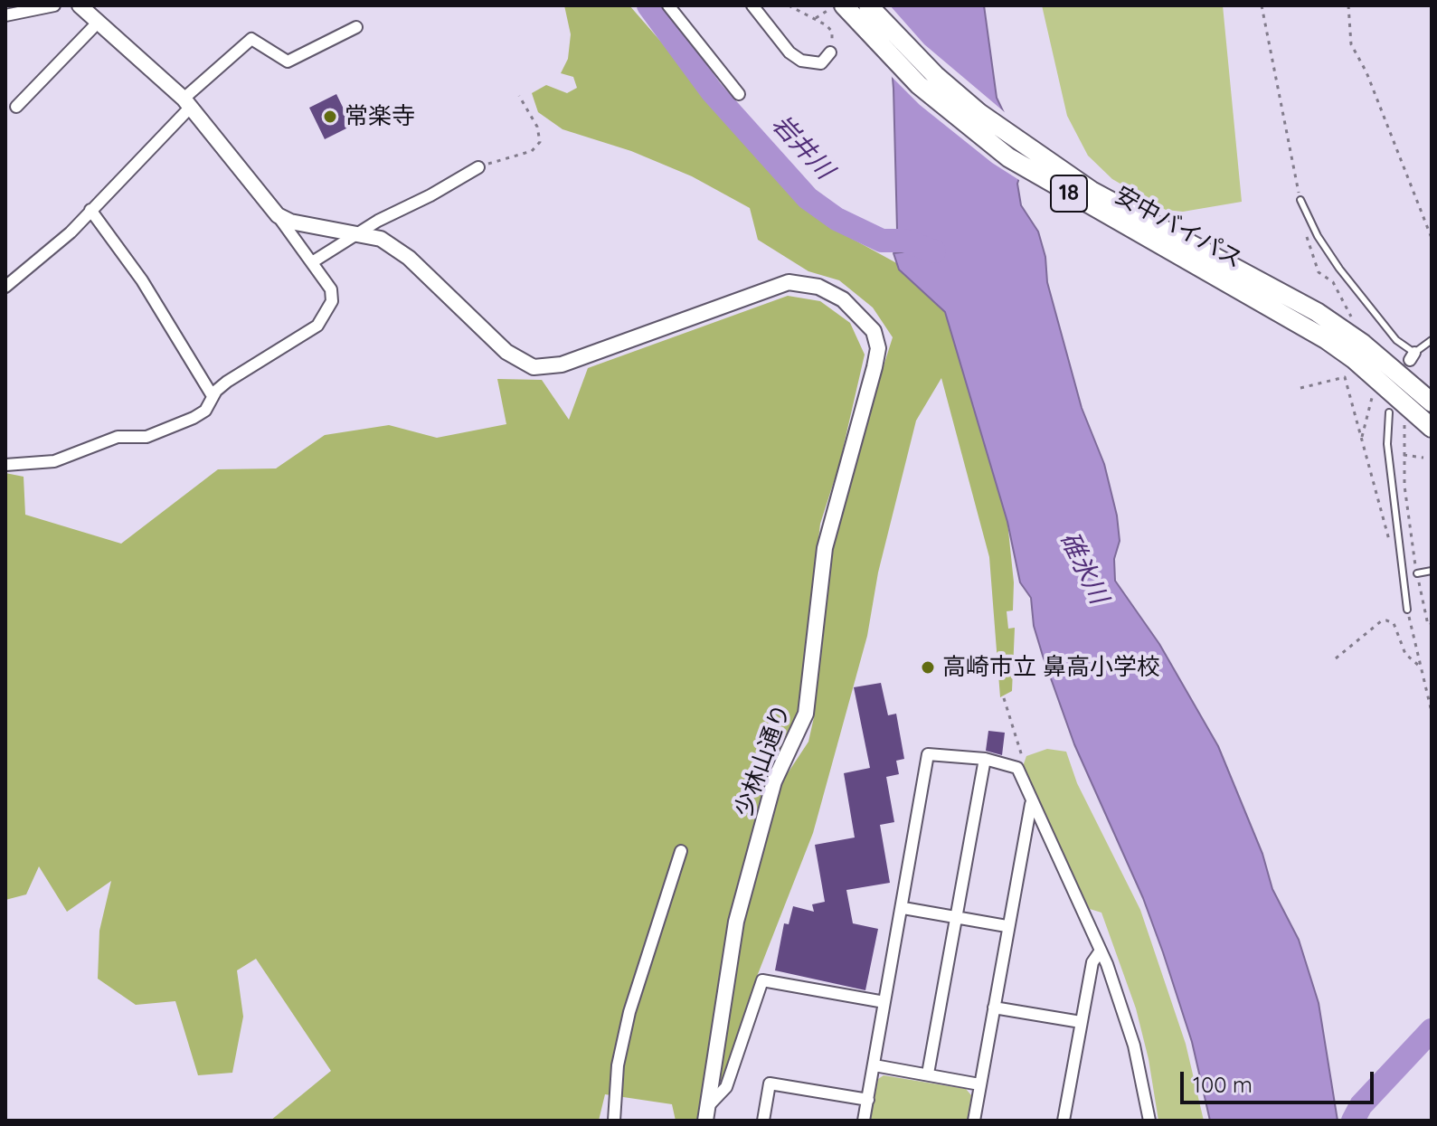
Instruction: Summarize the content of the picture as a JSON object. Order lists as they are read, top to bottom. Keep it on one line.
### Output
{"streets":{"highway":["18","安中バイパス"],"street":["少林山通り"]},"water":["岩井川","碓氷川"],"places":["常楽寺","高崎市立 鼻高小学校"],"scale_bar":"100 m"}
